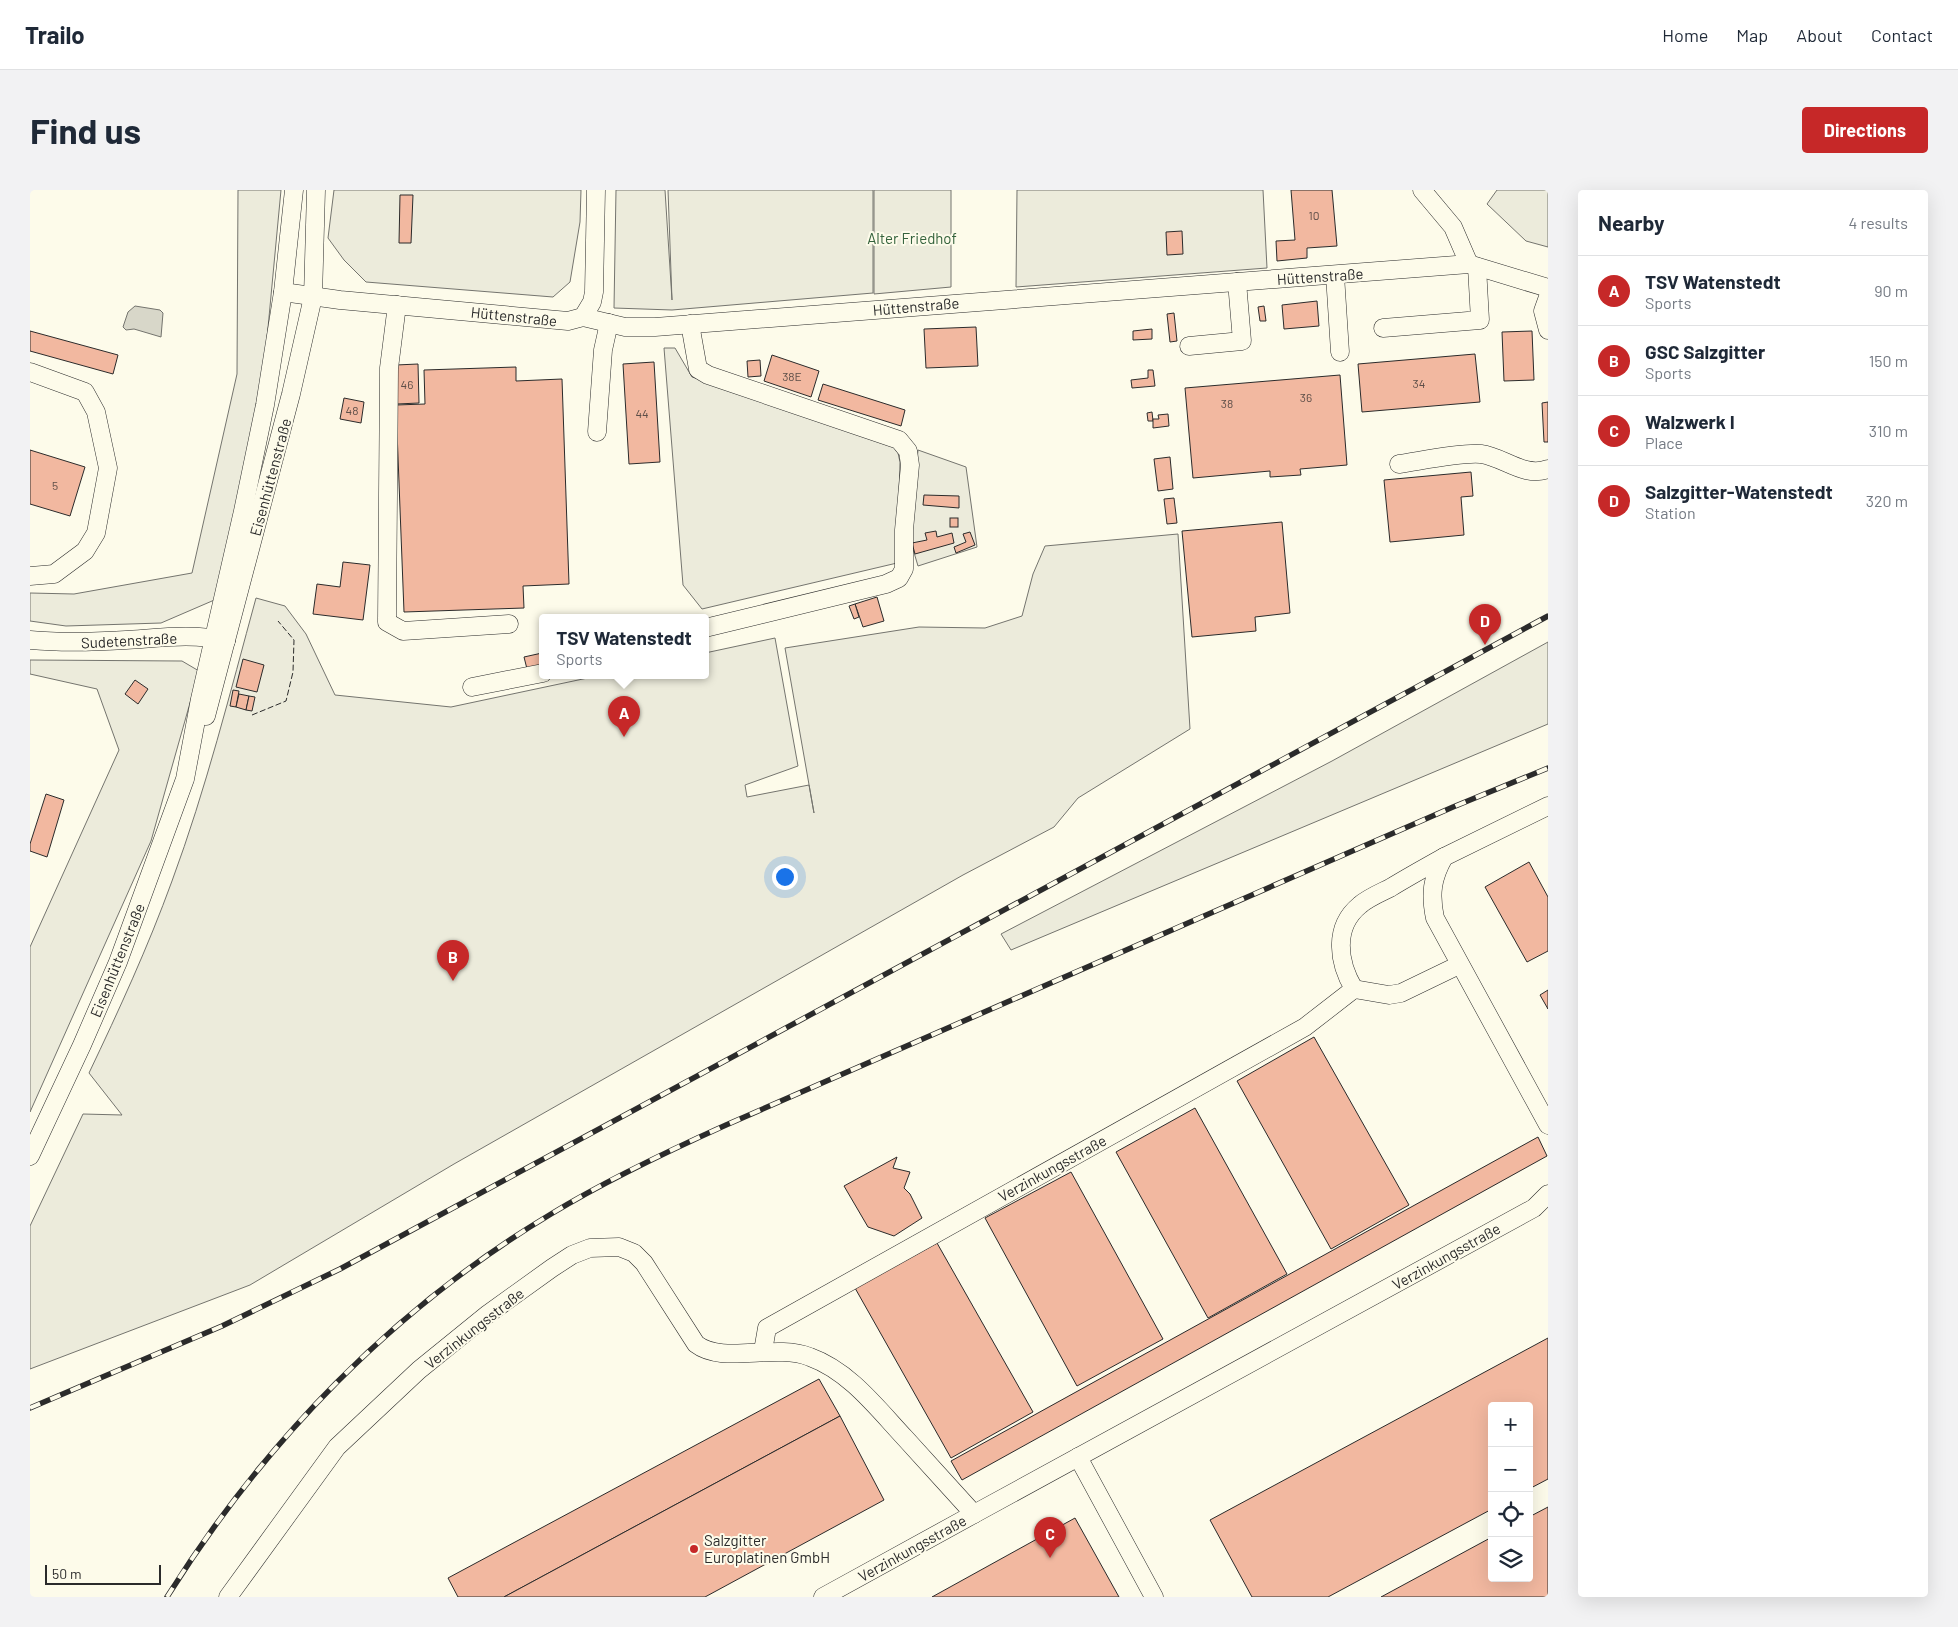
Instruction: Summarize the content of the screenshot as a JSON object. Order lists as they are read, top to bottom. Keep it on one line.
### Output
{"streets":{"street":["Hüttenstraße","Eisenhüttenstraße","Sudetenstraße","Verzinkungsstraße"]},"crossings":[["Hüttenstraße","Eisenhüttenstraße"],["Eisenhüttenstraße","Sudetenstraße"]],"parks":["Alter Friedhof"],"places":["Salzgitter Europlatinen GmbH"],"house_numbers":["10","38E","34","46","36","38","48","44","5"],"scale_bar":"50 m","page":{"header":"Trailo","nav":["Home","Map","About","Contact"],"buttons":"Directions","title":"Find us","heading":["Nearby","4 results"],"list":[{"mark":"A","name":"TSV Watenstedt","note":"Sports","value":"90 m"},{"mark":"B","name":"GSC Salzgitter","note":"Sports","value":"150 m"},{"mark":"C","name":"Walzwerk I","note":"Place","value":"310 m"},{"mark":"D","name":"Salzgitter-Watenstedt","note":"Station","value":"320 m"}],"pins":["D","A","B","C"],"popup":["TSV Watenstedt","Sports"],"map_buttons":["+","−"],"scale":"50 m"}}
